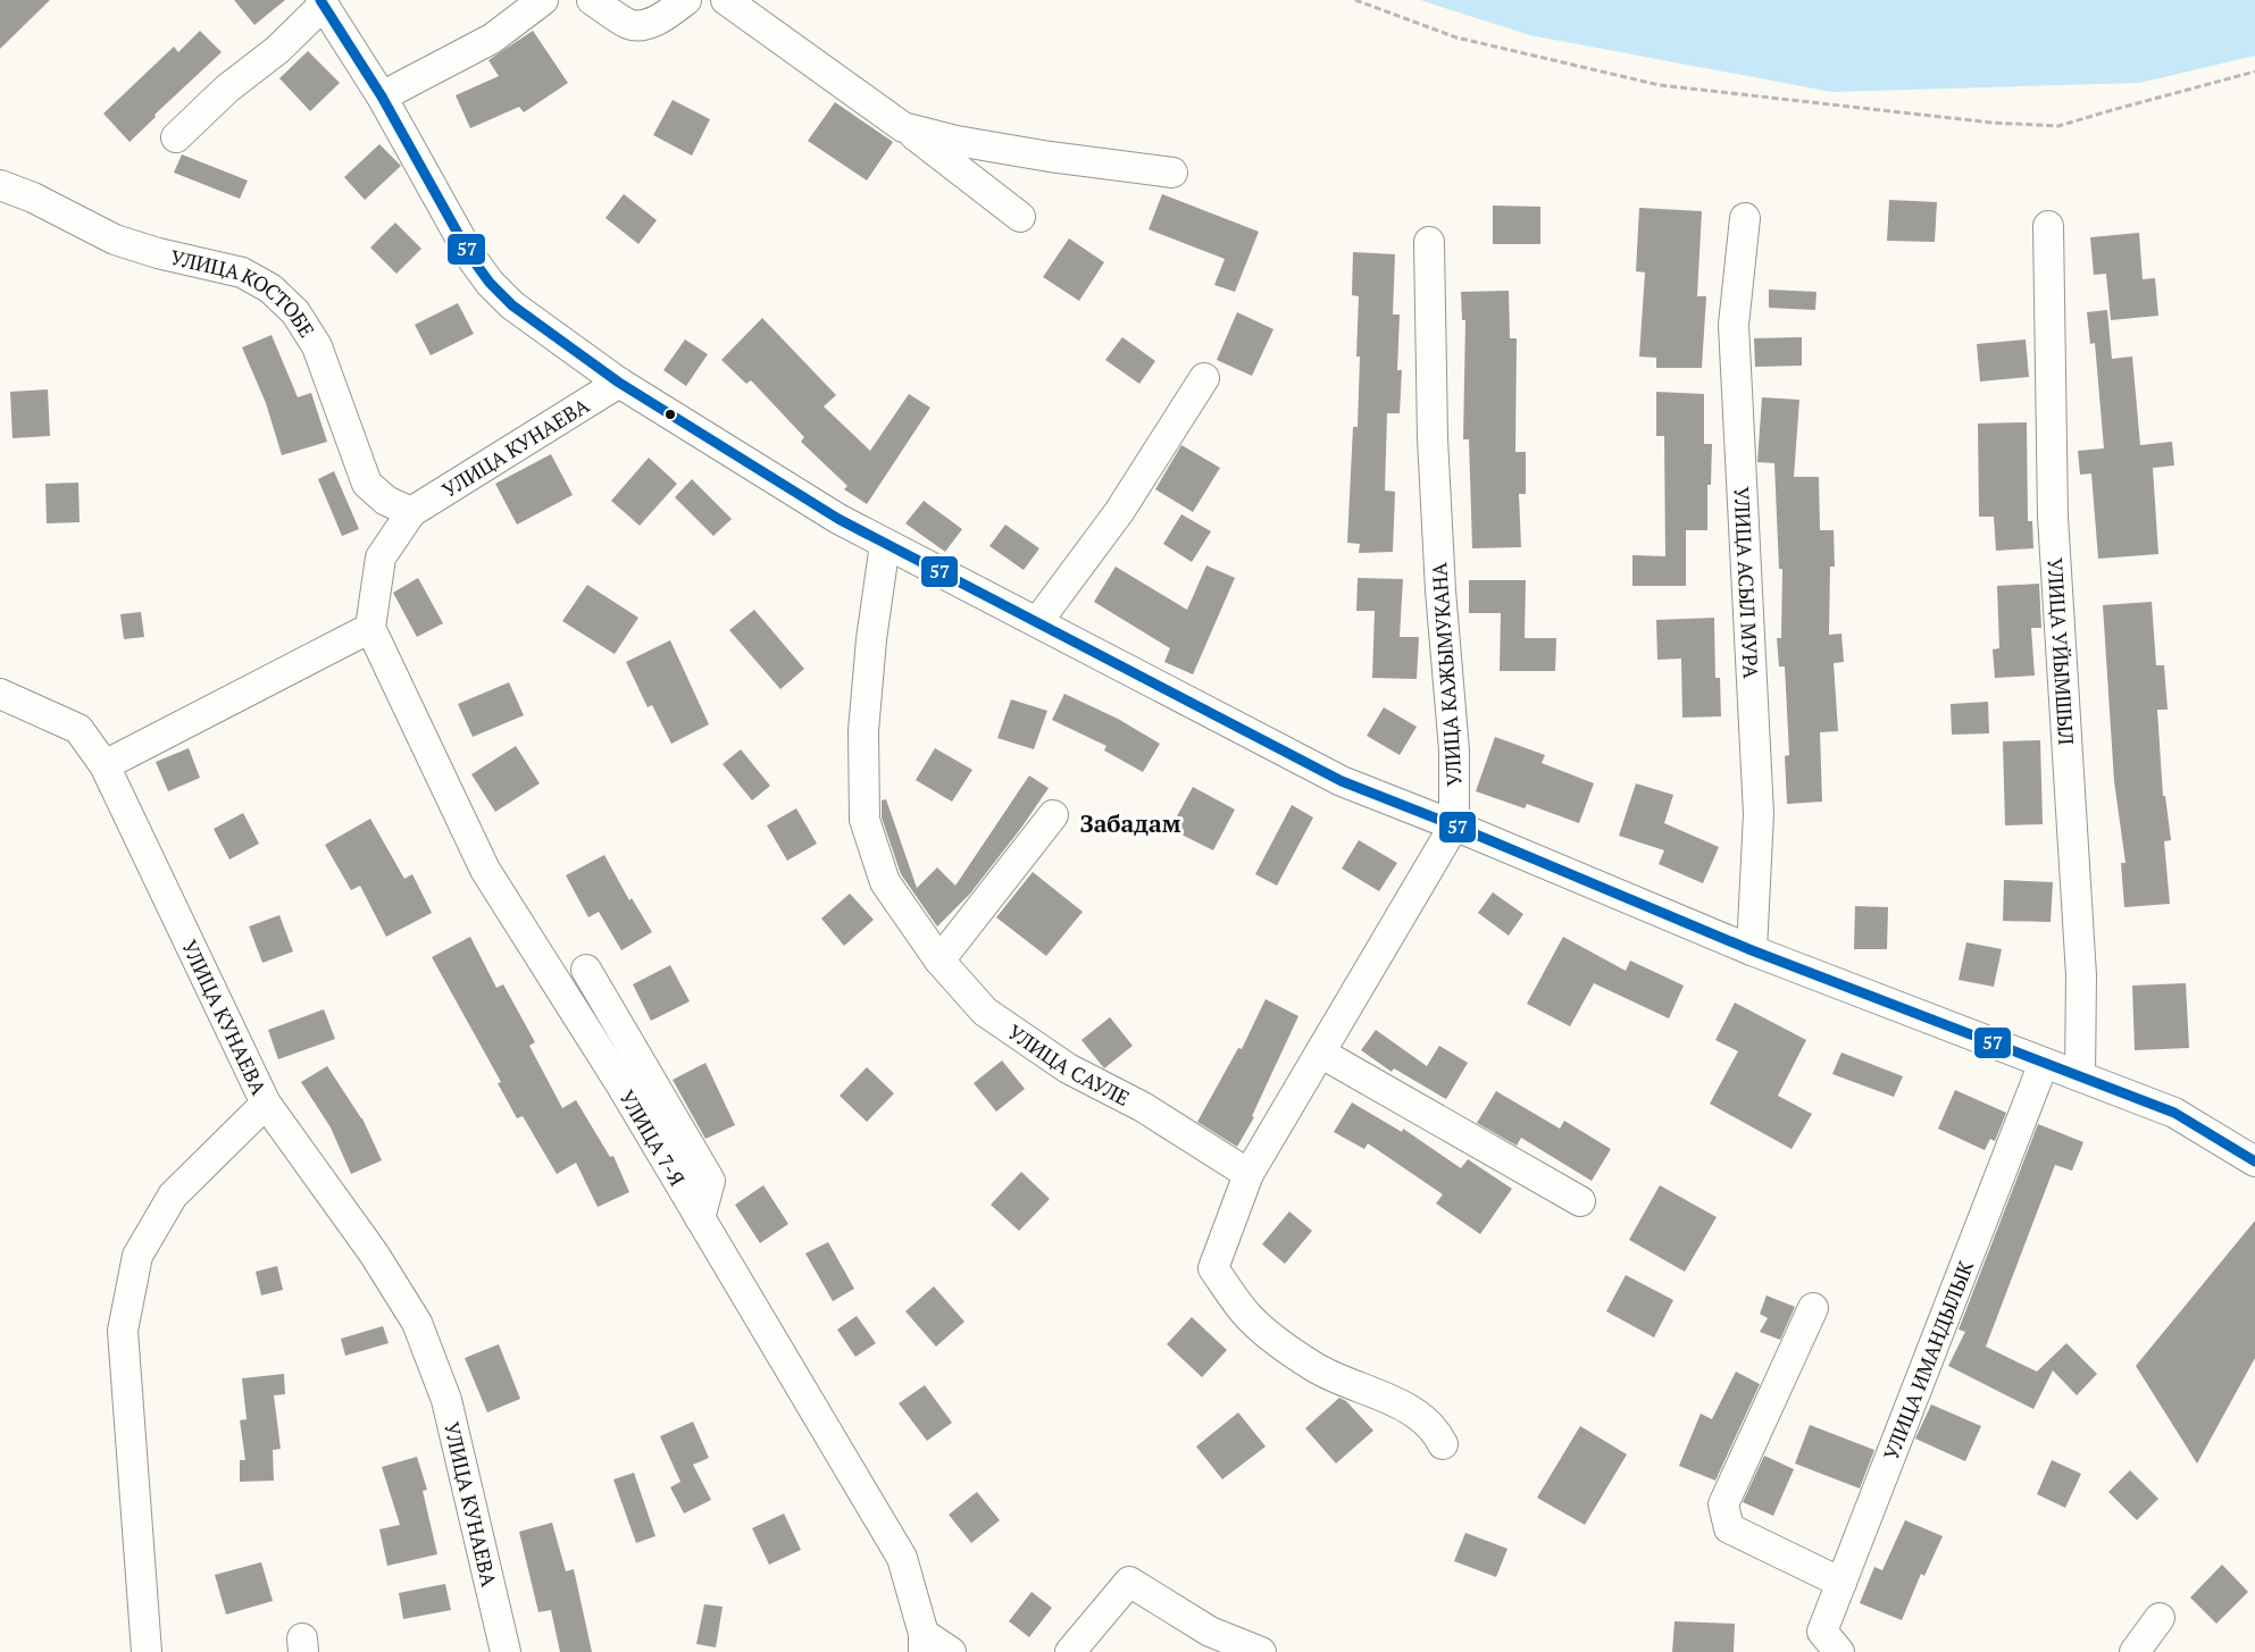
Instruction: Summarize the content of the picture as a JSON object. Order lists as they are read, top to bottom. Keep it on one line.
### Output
{"streets":{"street":["УЛИЦА КОСТОБЕ","УЛИЦА КУНАЕВА","УЛИЦА АСЫЛ МУРА","УЛИЦА УЙЫМШЫЛ","УЛИЦА КАЖЫМУКАНА","УЛИЦА САУЛЕ","УЛИЦА 7-Я","УЛИЦА ИМАНДЫЛЫК"]},"crossings":[["УЛИЦА КОСТОБЕ","УЛИЦА КУНАЕВА"],["УЛИЦА КУНАЕВА","УЛИЦА 7-Я"]],"districts":["Забадам"],"lines":["transit line 57"]}
